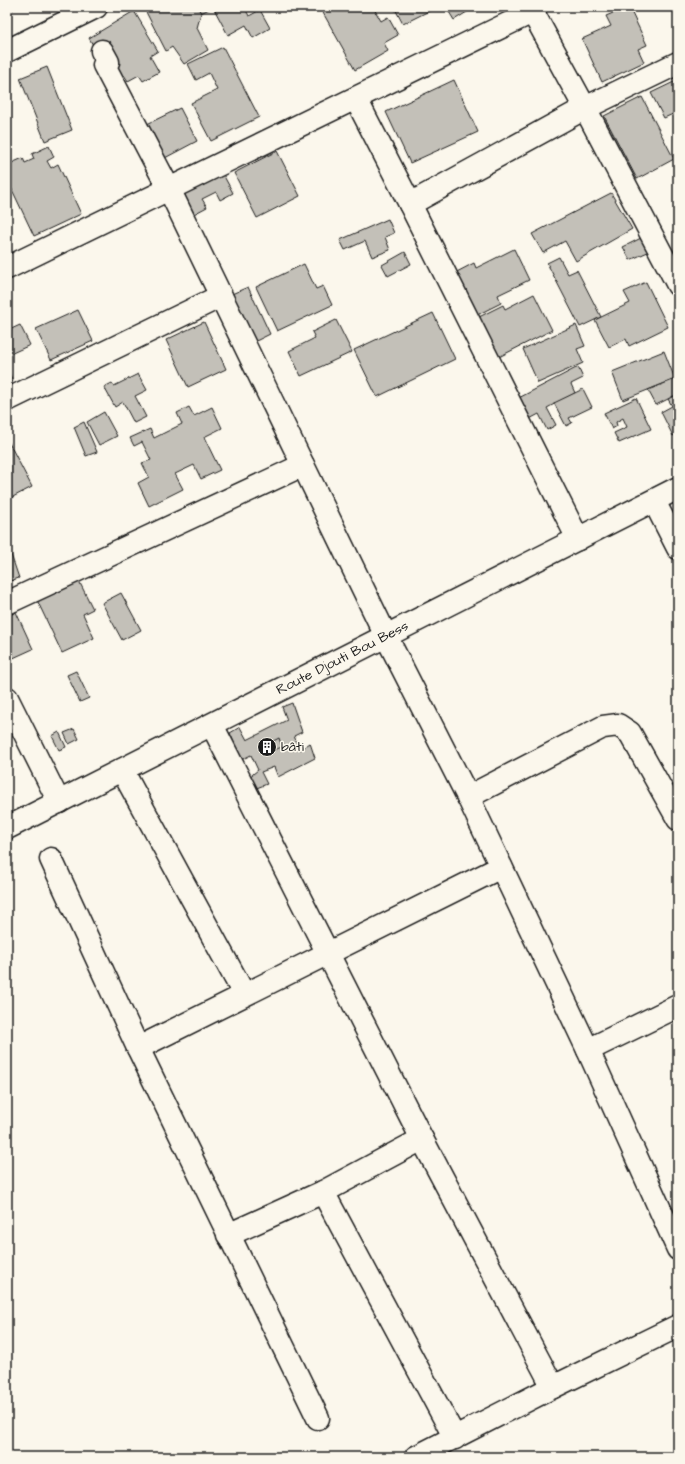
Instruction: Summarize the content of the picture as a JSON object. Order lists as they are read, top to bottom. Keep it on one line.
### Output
{"streets":{"street":["Route Djouti Bou Bess"]},"places":{"building":["bâti"]}}
